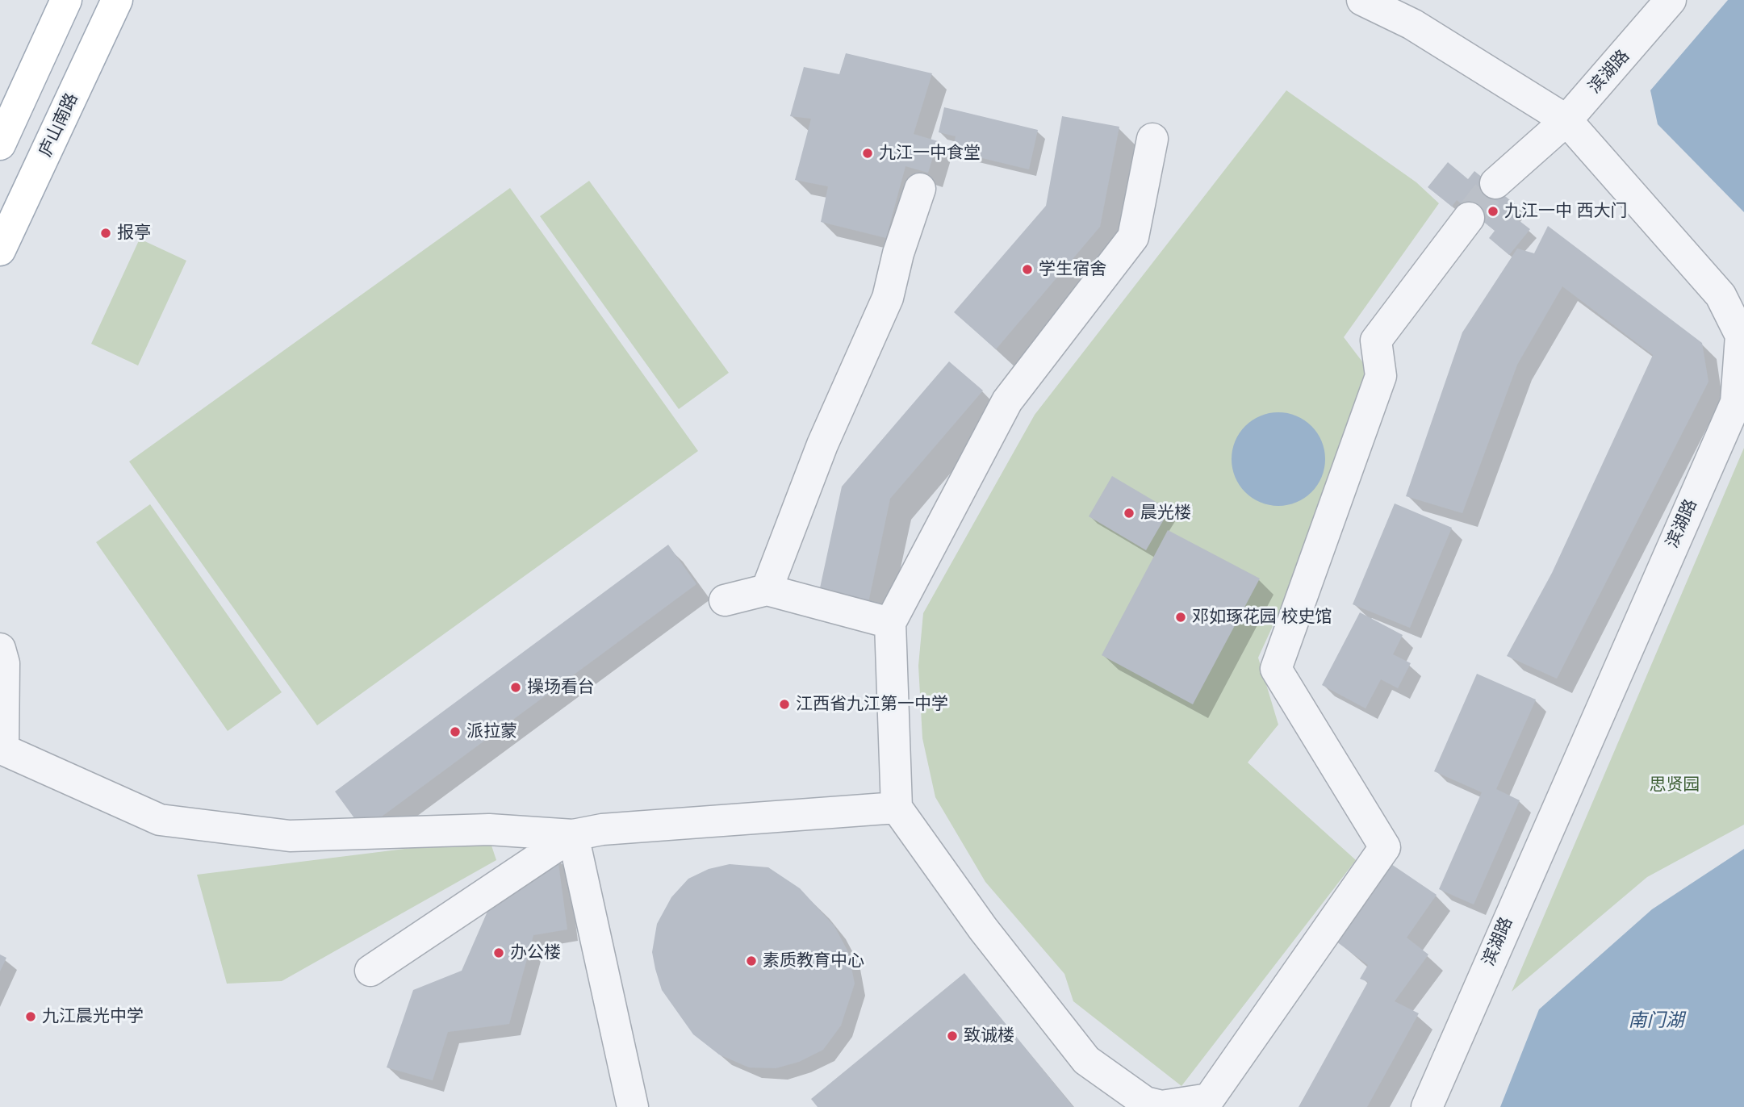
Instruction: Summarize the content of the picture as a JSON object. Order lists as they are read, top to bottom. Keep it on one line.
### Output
{"streets":{"main road":["庐山南路"],"street":["滨湖路"]},"water":["南门湖"],"parks":["思贤园"],"places":["九江一中食堂","九江一中 西大门","报亭","学生宿舍","晨光楼","邓如琢花园 校史馆","操场看台","江西省九江第一中学","派拉蒙","办公楼","素质教育中心","九江晨光中学","致诚楼"]}
